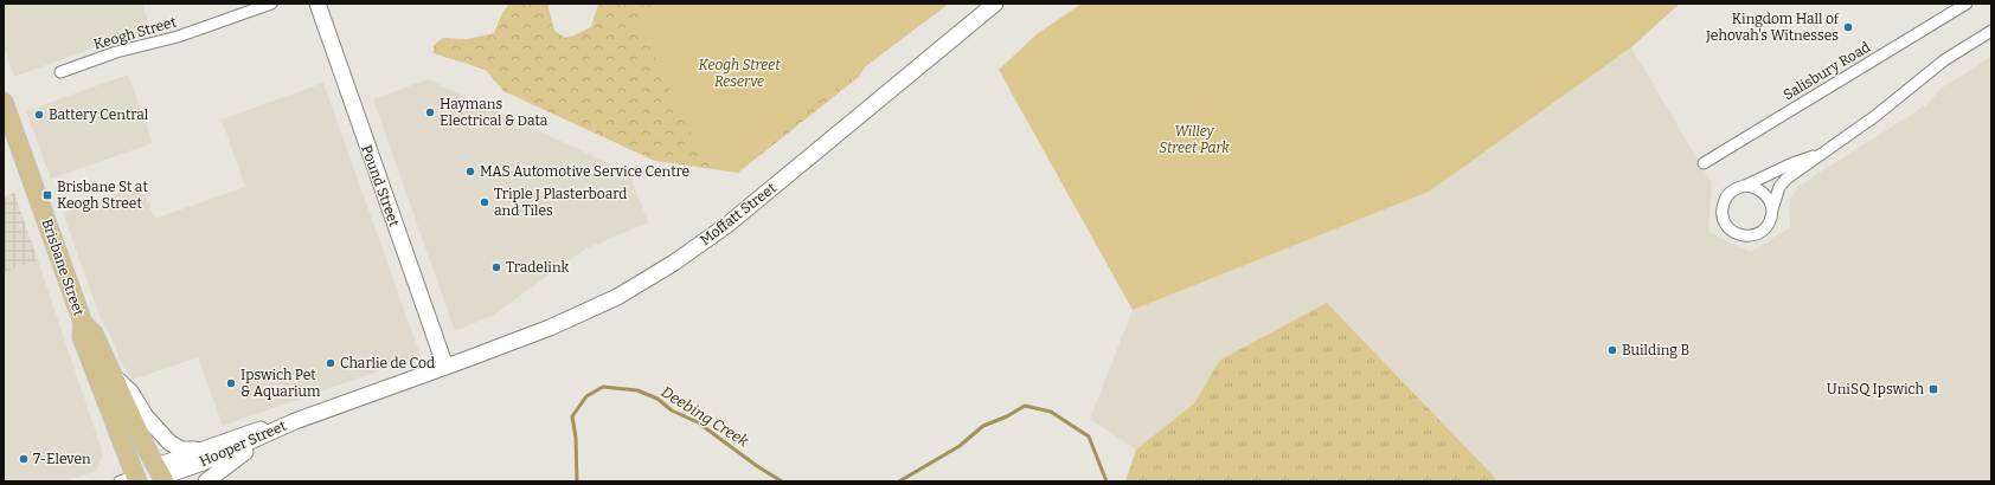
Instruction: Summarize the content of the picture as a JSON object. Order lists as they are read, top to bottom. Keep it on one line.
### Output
{"streets":{"main road":["Pound Street","Moffatt Street","Brisbane Street","Hooper Street"],"street":["Keogh Street","Salisbury Road"]},"crossings":[["Pound Street","Moffatt Street"],["Pound Street","Hooper Street"],["Moffatt Street","Hooper Street"],["Brisbane Street","Hooper Street"]],"water":["Deebing Creek"],"parks":["Keogh Street Reserve","Willey Street Park"],"places":{"other":["Kingdom Hall of Jehovah's Witnesses","Haymans Electrical & Data","Battery Central","MAS Automotive Service Centre","Triple J Plasterboard and Tiles","Tradelink","Building B","Charlie de Cod","Ipswich Pet & Aquarium","7-Eleven"],"transit":["Brisbane St at Keogh Street","UniSQ Ipswich"]}}
